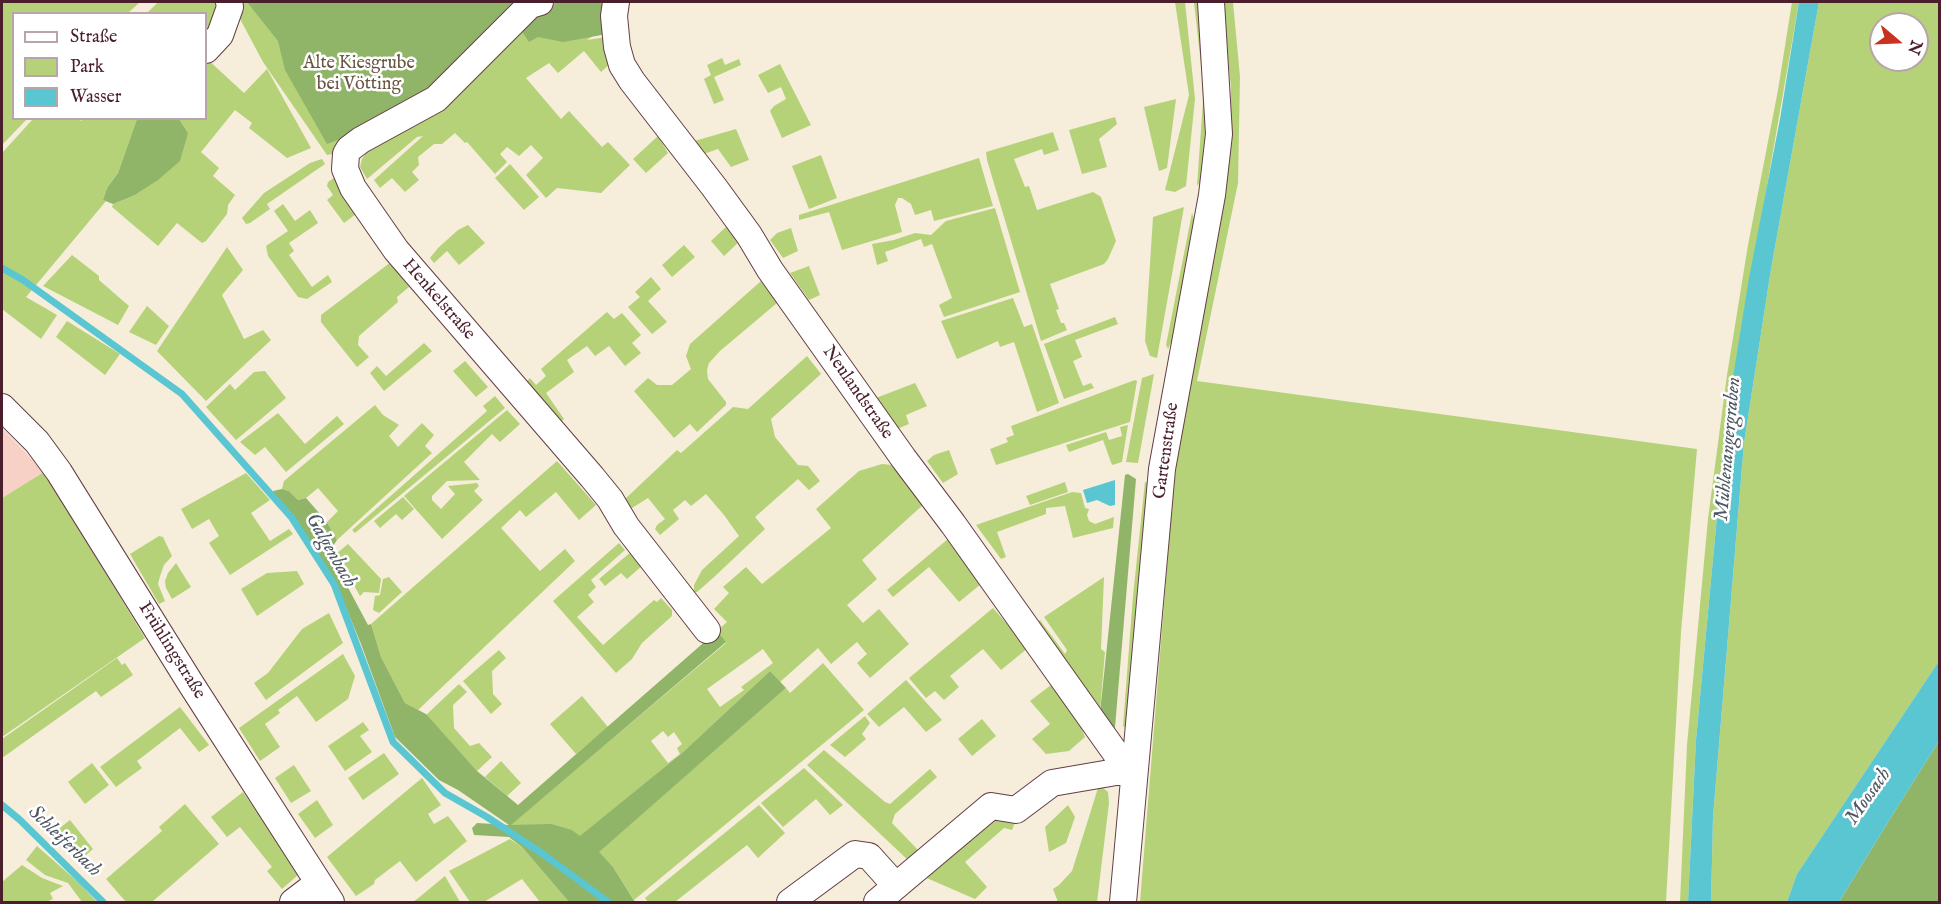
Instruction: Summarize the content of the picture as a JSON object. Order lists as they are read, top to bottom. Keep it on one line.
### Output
{"streets":{"street":["Henkelstraße","Neulandstraße","Gartenstraße","Frühlingstraße"]},"crossings":[["Neulandstraße","Gartenstraße"]],"water":["Mühlenangergraben","Galgenbach","Moosach","Schleiferbach"],"parks":["Alte Kiesgrube bei Vötting"],"legend":["Straße","Park","Wasser"],"north":"right"}
